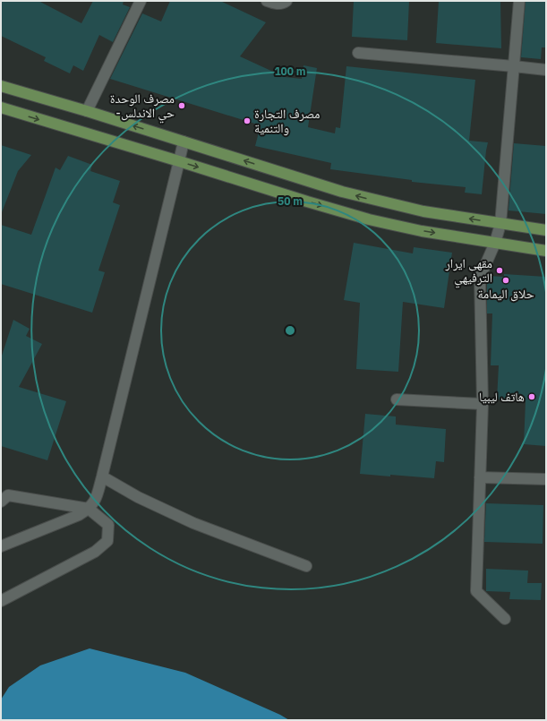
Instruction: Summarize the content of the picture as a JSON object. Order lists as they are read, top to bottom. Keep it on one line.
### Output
{"places":["مصرف الوحدة -حي الاندلس","مصرف التجارة والتنمية","مقهى ايرار الترفيهي","حلاق اليمامة","هاتف ليبيا"],"rings":["100 m","50 m"]}
